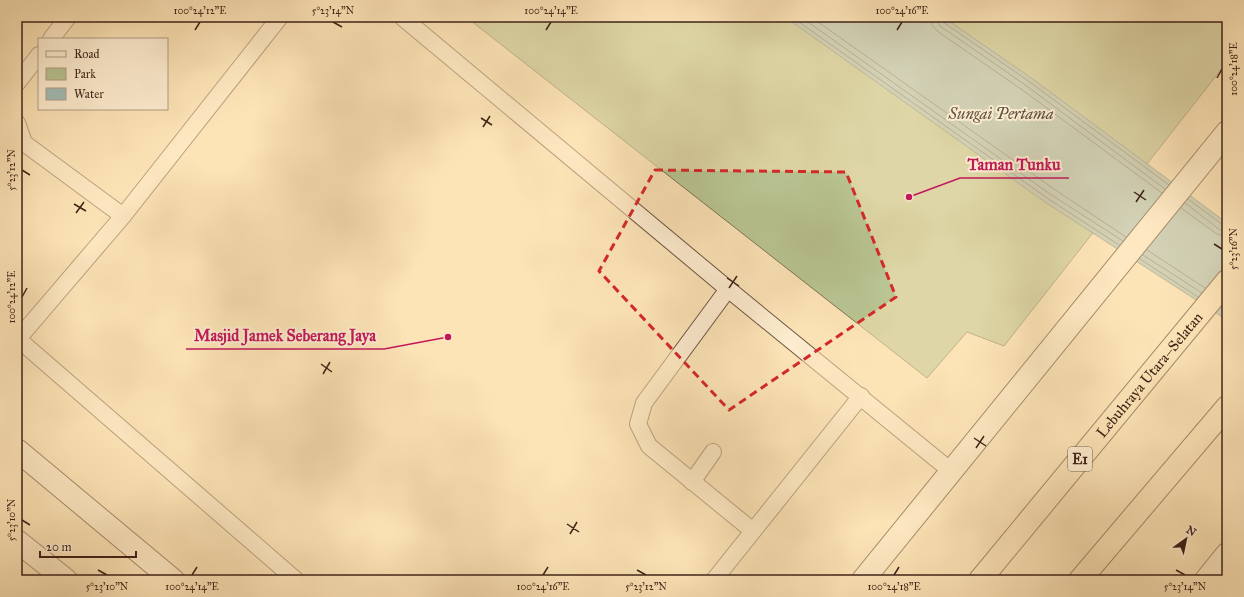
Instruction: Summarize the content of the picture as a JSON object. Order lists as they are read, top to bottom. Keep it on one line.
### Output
{"streets":{"highway":["Lebuhraya Utara–Selatan","E1"]},"water":["Sungai Pertama"],"places":["Taman Tunku","Masjid Jamek Seberang Jaya"],"legend":["Road","Park","Water"],"scale_bar":"20 m","north":"top right","coordinates":["100°24'12\"E","5°23'14\"N","100°24'14\"E","100°24'16\"E","100°24'18\"E","5°23'12\"N","5°23'16\"N","5°23'10\"N"]}
